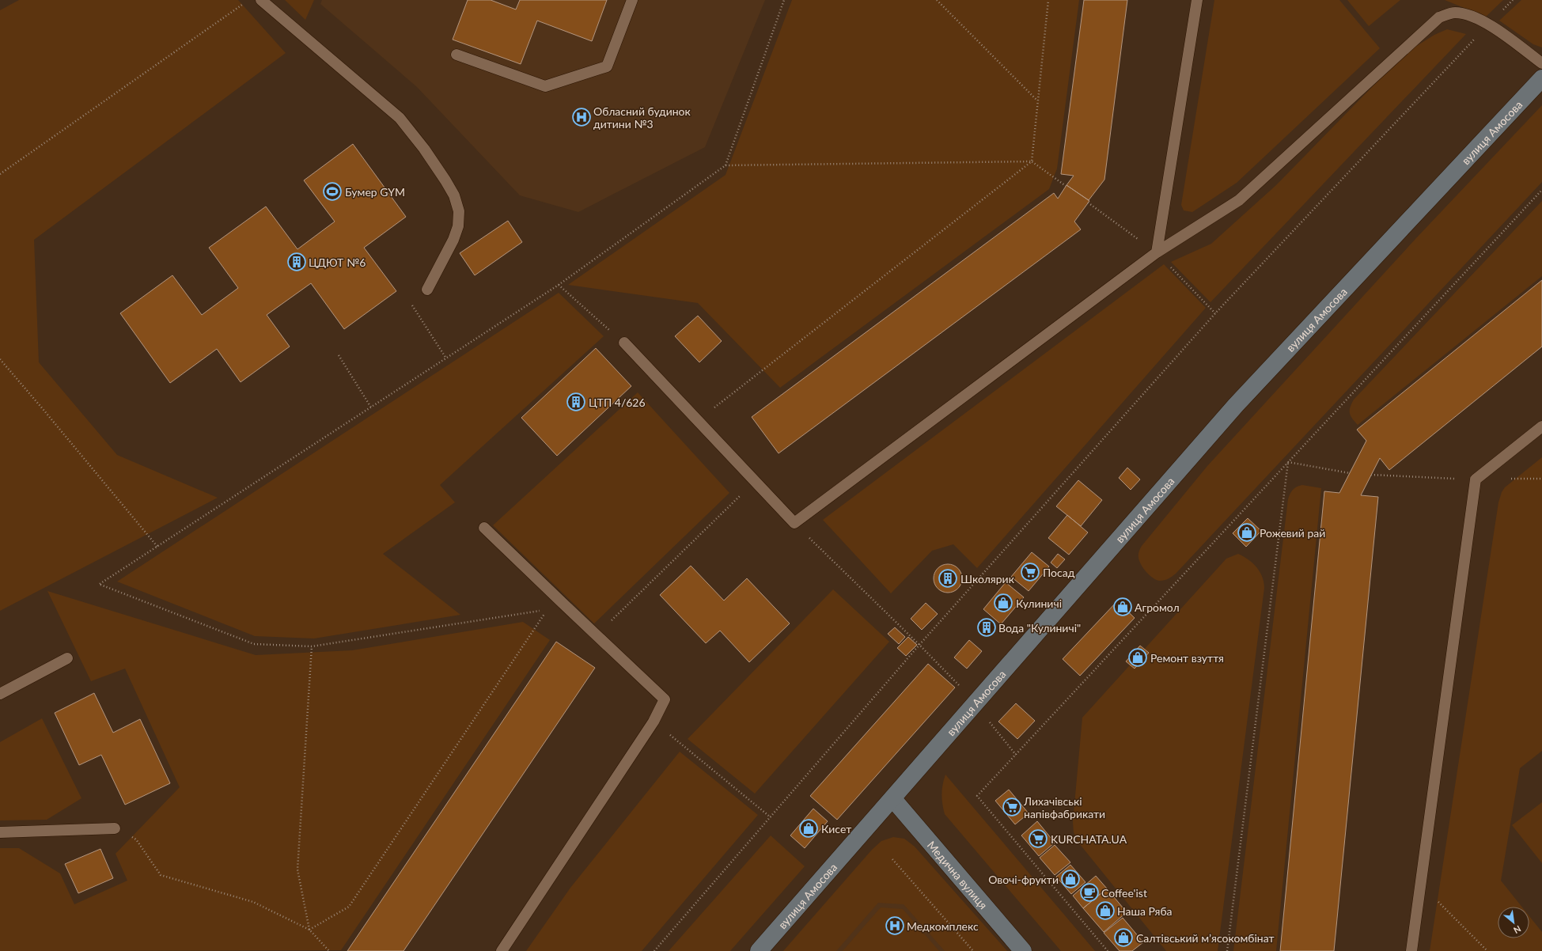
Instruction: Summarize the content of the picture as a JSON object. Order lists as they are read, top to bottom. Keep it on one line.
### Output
{"streets":{"street":["вулиця Амосова","Медична вулиця"]},"crossings":[["вулиця Амосова","Медична вулиця"]],"places":{"hospital":["Обласний будинок дитини №3","Медкомплекс"],"sports":["Бумер GYM"],"building":["ЦДЮТ №6","ЦТП 4/626","Школярик","Вода \"Кулиничі\""],"shop":["Рожевий рай","Кулиничі","Агромол","Ремонт взуття","Кисет","Овочі-фрукти","Наша Ряба","Салтівський мʼясокомбінат"],"supermarket":["Посад","Лихачівські напівфабрикати","KURCHATA.UA"],"cafe":["Coffee'ist"]},"north":"bottom right"}
